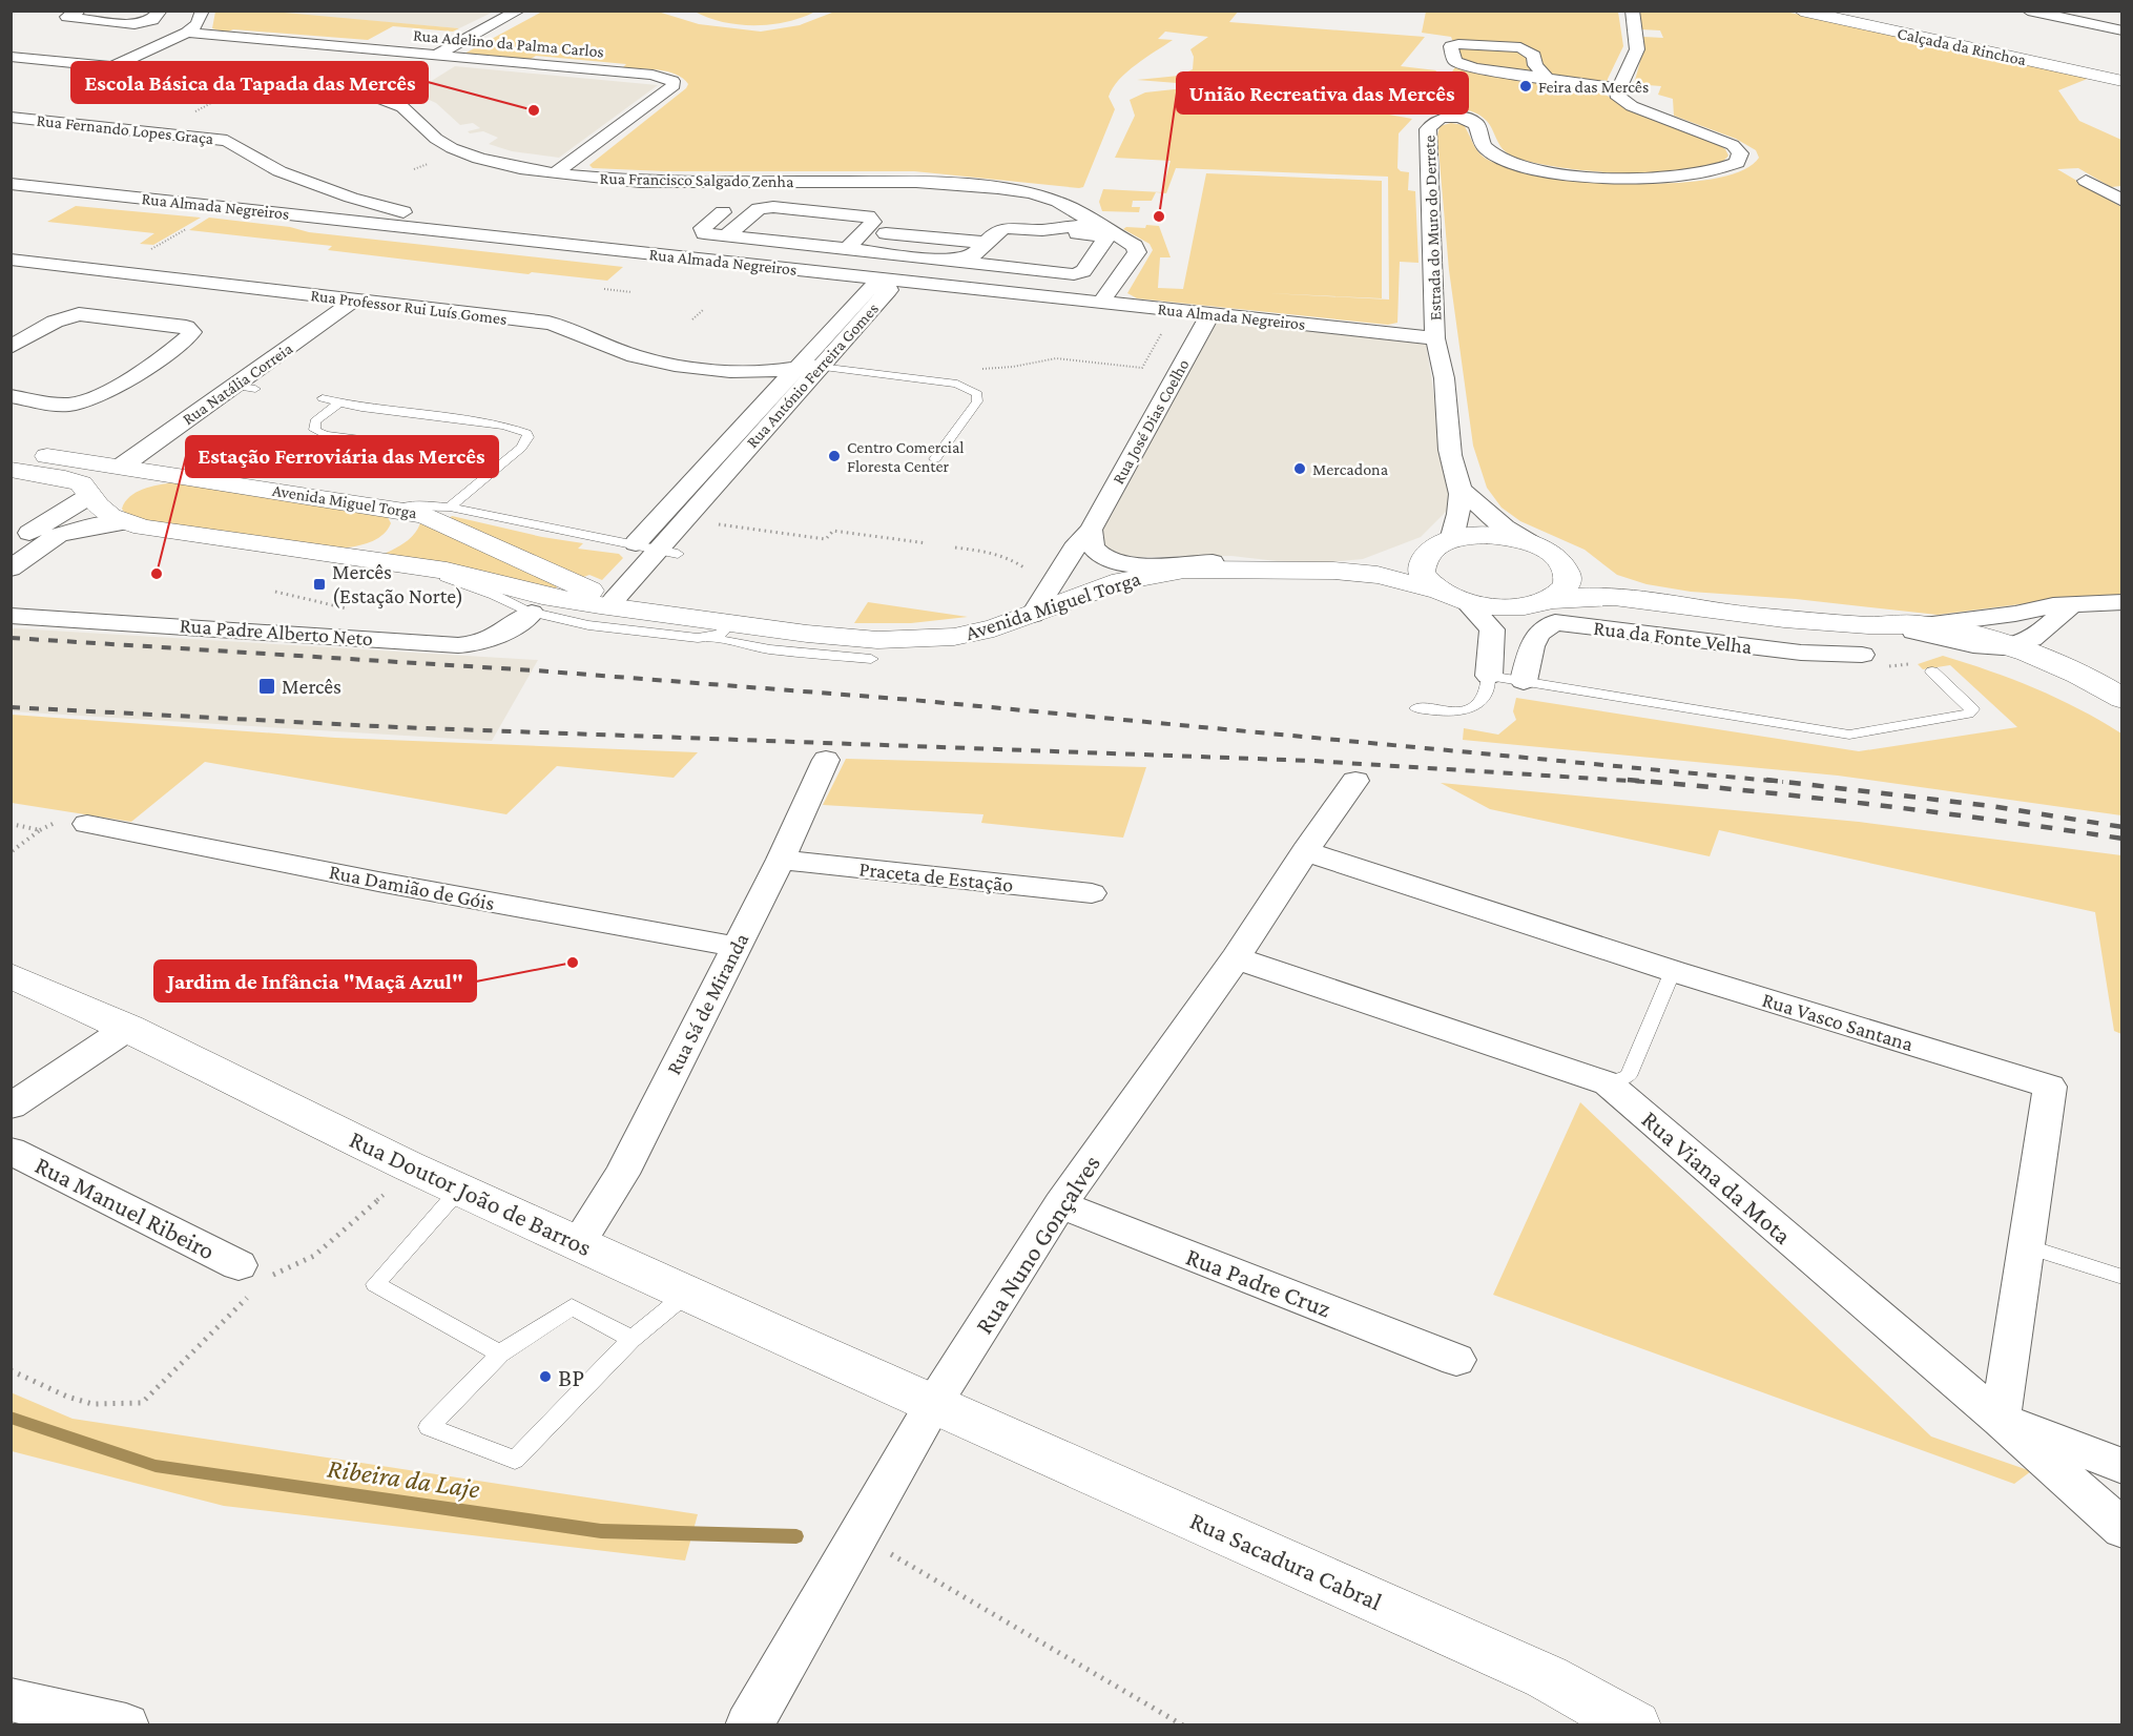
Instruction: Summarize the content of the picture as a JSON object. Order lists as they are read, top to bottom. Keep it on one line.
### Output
{"streets":{"street":["Rua Adelino da Palma Carlos","Calçada da Rinchoa","Rua Fernando Lopes Graça","Rua Francisco Salgado Zenha","Rua Almada Negreiros","Estrada do Muro do Derrete","Rua Professor Rui Luís Gomes","Rua António Ferreira Gomes","Rua Natália Correia","Rua José Dias Coelho","Avenida Miguel Torga","Rua Padre Alberto Neto","Rua da Fonte Velha","Praceta de Estação","Rua Damião de Góis","Rua Sá de Miranda","Rua Vasco Santana","Rua Viana da Mota","Rua Doutor João de Barros","Rua Manuel Ribeiro","Rua Nuno Gonçalves","Rua Padre Cruz","Rua Sacadura Cabral"]},"crossings":[["Rua Adelino da Palma Carlos","Rua Francisco Salgado Zenha"],["Rua Fernando Lopes Graça","Rua Almada Negreiros"],["Rua Francisco Salgado Zenha","Rua Almada Negreiros"],["Rua Almada Negreiros","Estrada do Muro do Derrete"],["Rua Almada Negreiros","Rua António Ferreira Gomes"],["Rua Almada Negreiros","Rua José Dias Coelho"],["Rua Professor Rui Luís Gomes","Rua António Ferreira Gomes"],["Rua Professor Rui Luís Gomes","Rua Natália Correia"],["Rua António Ferreira Gomes","Avenida Miguel Torga"],["Rua Natália Correia","Avenida Miguel Torga"],["Rua José Dias Coelho","Avenida Miguel Torga"],["Avenida Miguel Torga","Rua da Fonte Velha"],["Praceta de Estação","Rua Sá de Miranda"],["Rua Damião de Góis","Rua Sá de Miranda"],["Rua Sá de Miranda","Rua Doutor João de Barros"],["Rua Vasco Santana","Rua Viana da Mota"],["Rua Vasco Santana","Rua Nuno Gonçalves"],["Rua Viana da Mota","Rua Nuno Gonçalves"],["Rua Doutor João de Barros","Rua Nuno Gonçalves"],["Rua Doutor João de Barros","Rua Sacadura Cabral"],["Rua Nuno Gonçalves","Rua Padre Cruz"],["Rua Nuno Gonçalves","Rua Sacadura Cabral"]],"water":["Ribeira da Laje"],"places":{"other":["Feira das Mercês","Escola Básica da Tapada das Mercês","União Recreativa das Mercês","Centro Comercial Floresta Center","Mercadona","Estação Ferroviária das Mercês","Jardim de Infância \"Maçã Azul\"","BP"],"transit":["Mercês (Estação Norte)","Mercês"]}}
